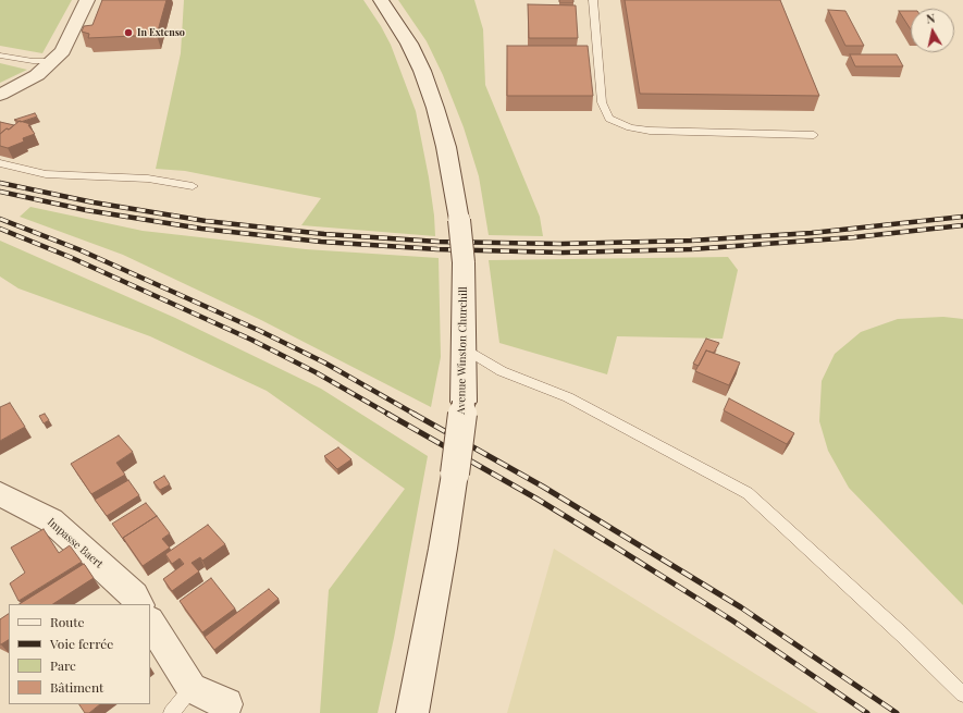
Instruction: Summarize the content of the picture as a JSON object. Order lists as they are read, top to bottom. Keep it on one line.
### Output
{"streets":{"main road":["Avenue Winston Churchill","Impasse Baert"]},"places":["In Extenso"],"legend":["Route","Voie ferrée","Parc","Bâtiment"],"north":"top"}
